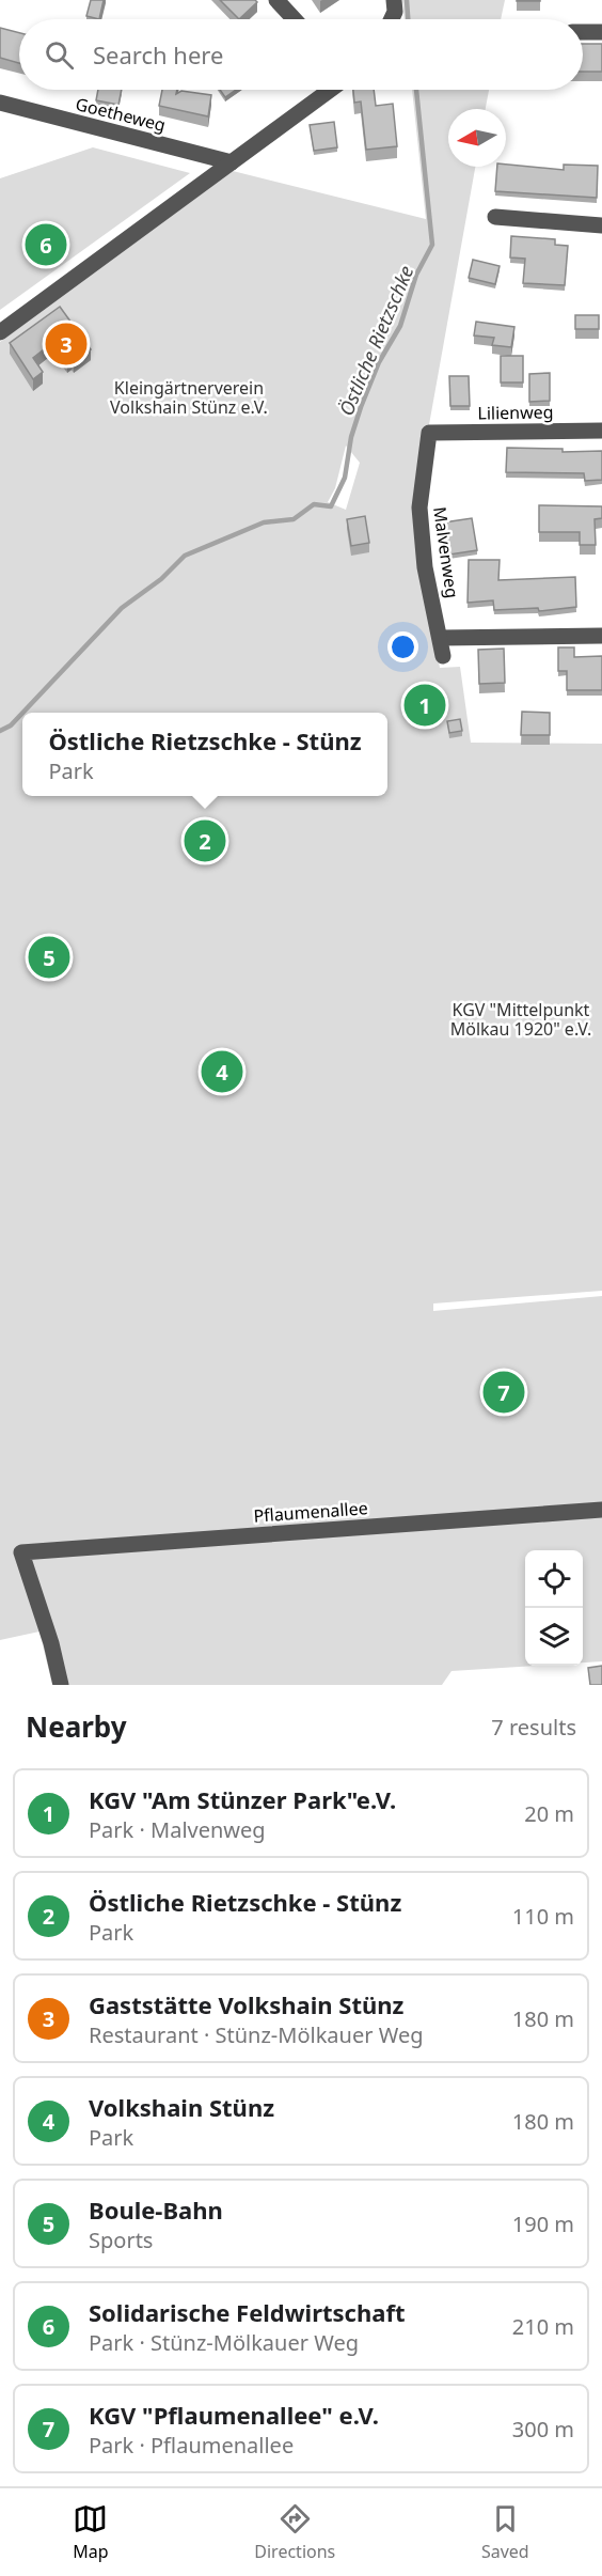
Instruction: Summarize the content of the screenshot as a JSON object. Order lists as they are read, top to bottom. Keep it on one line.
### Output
{"streets":{"street":["Goetheweg","Lilienweg","Malvenweg","Pflaumenallee"]},"crossings":[["Lilienweg","Malvenweg"]],"water":["Östliche Rietzschke"],"parks":["Kleingärtnerverein Volkshain Stünz e.V.","KGV \"Mittelpunkt Mölkau 1920\" e.V."],"north":"left","page":{"search":"Search here","pins":["6","3","1","2","5","4","7"],"popup":["Östliche Rietzschke - Stünz","Park"],"heading":["Nearby","7 results"],"list":[{"mark":"1","name":"KGV \"Am Stünzer Park\"e.V.","note":"Park · Malvenweg","value":"20 m"},{"mark":"2","name":"Östliche Rietzschke - Stünz","note":"Park","value":"110 m"},{"mark":"3","name":"Gaststätte Volkshain Stünz","note":"Restaurant · Stünz-Mölkauer Weg","value":"180 m"},{"mark":"4","name":"Volkshain Stünz","note":"Park","value":"180 m"},{"mark":"5","name":"Boule-Bahn","note":"Sports","value":"190 m"},{"mark":"6","name":"Solidarische Feldwirtschaft","note":"Park · Stünz-Mölkauer Weg","value":"210 m"},{"mark":"7","name":"KGV \"Pflaumenallee\" e.V.","note":"Park · Pflaumenallee","value":"300 m"}],"nav":["Map","Directions","Saved"]}}
